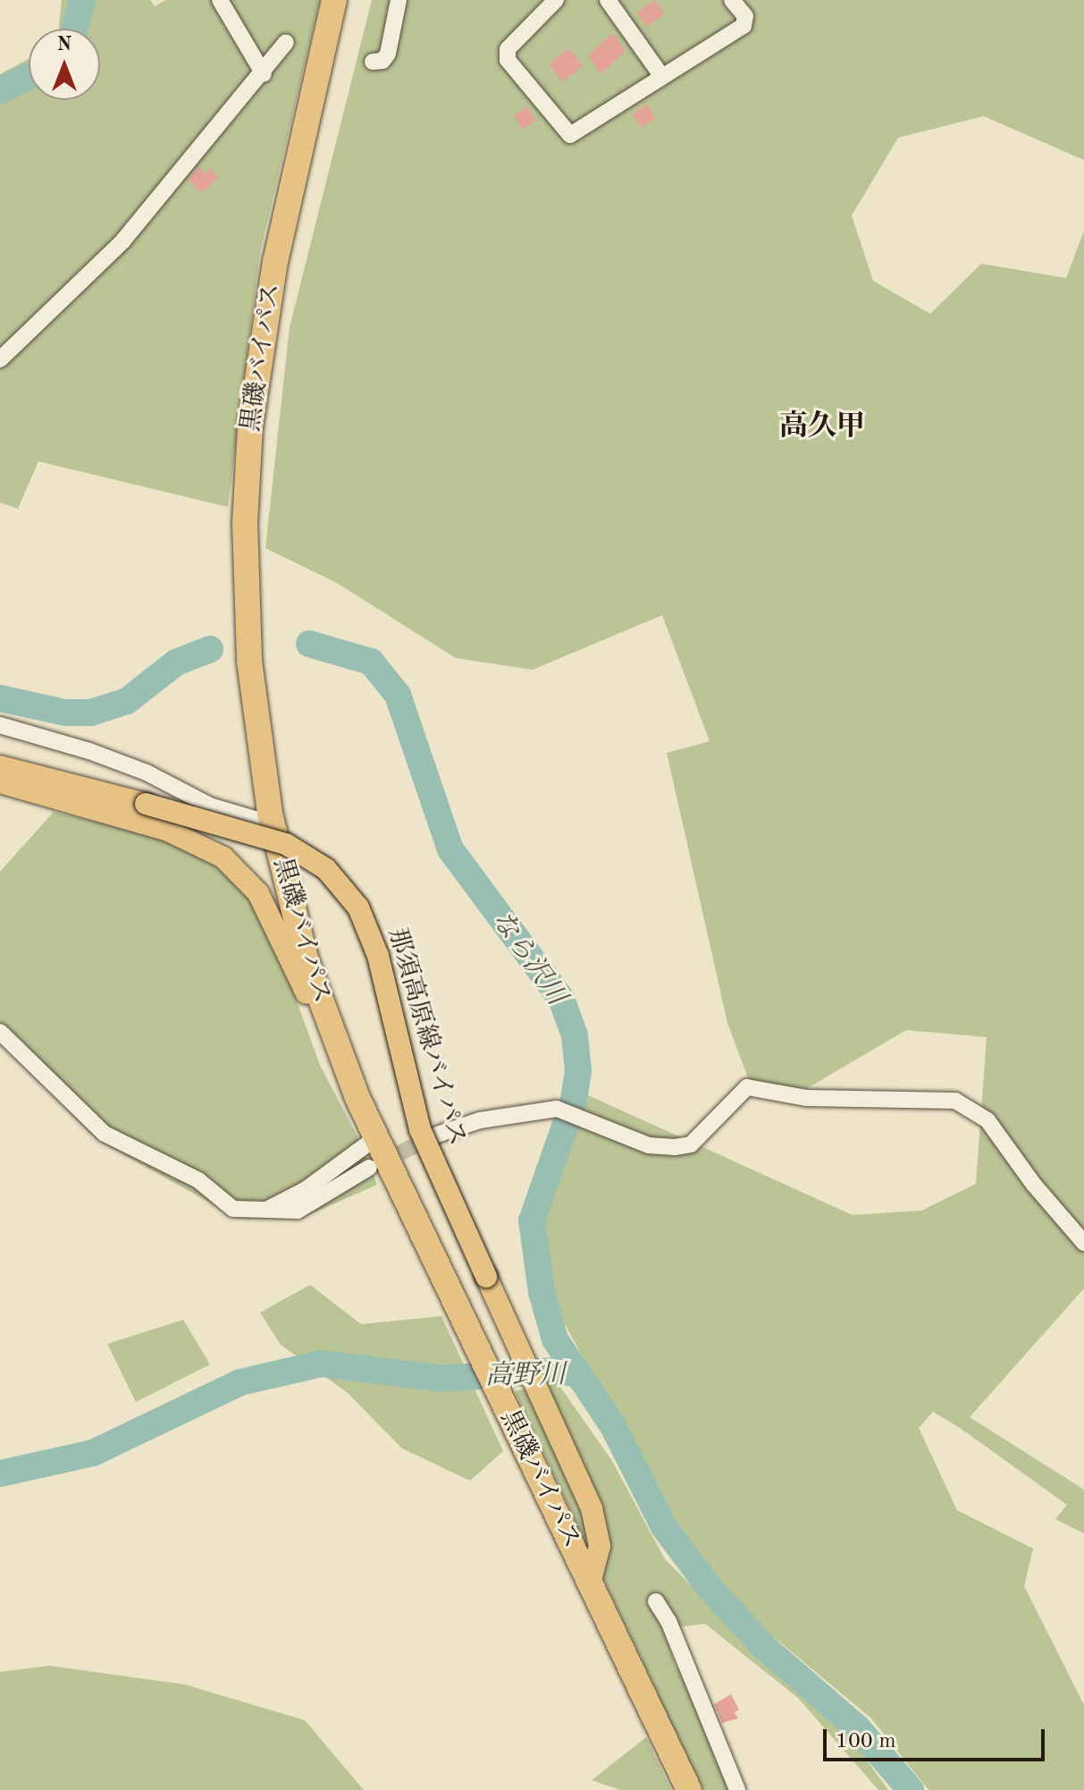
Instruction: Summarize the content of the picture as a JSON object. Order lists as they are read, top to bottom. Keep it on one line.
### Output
{"streets":{"highway":["黒磯バイパス"],"main road":["那須高原線バイパス"]},"crossings":[["黒磯バイパス","那須高原線バイパス"]],"districts":["高久甲"],"water":["なら沢川","高野川"],"scale_bar":"100 m","north":"top"}
